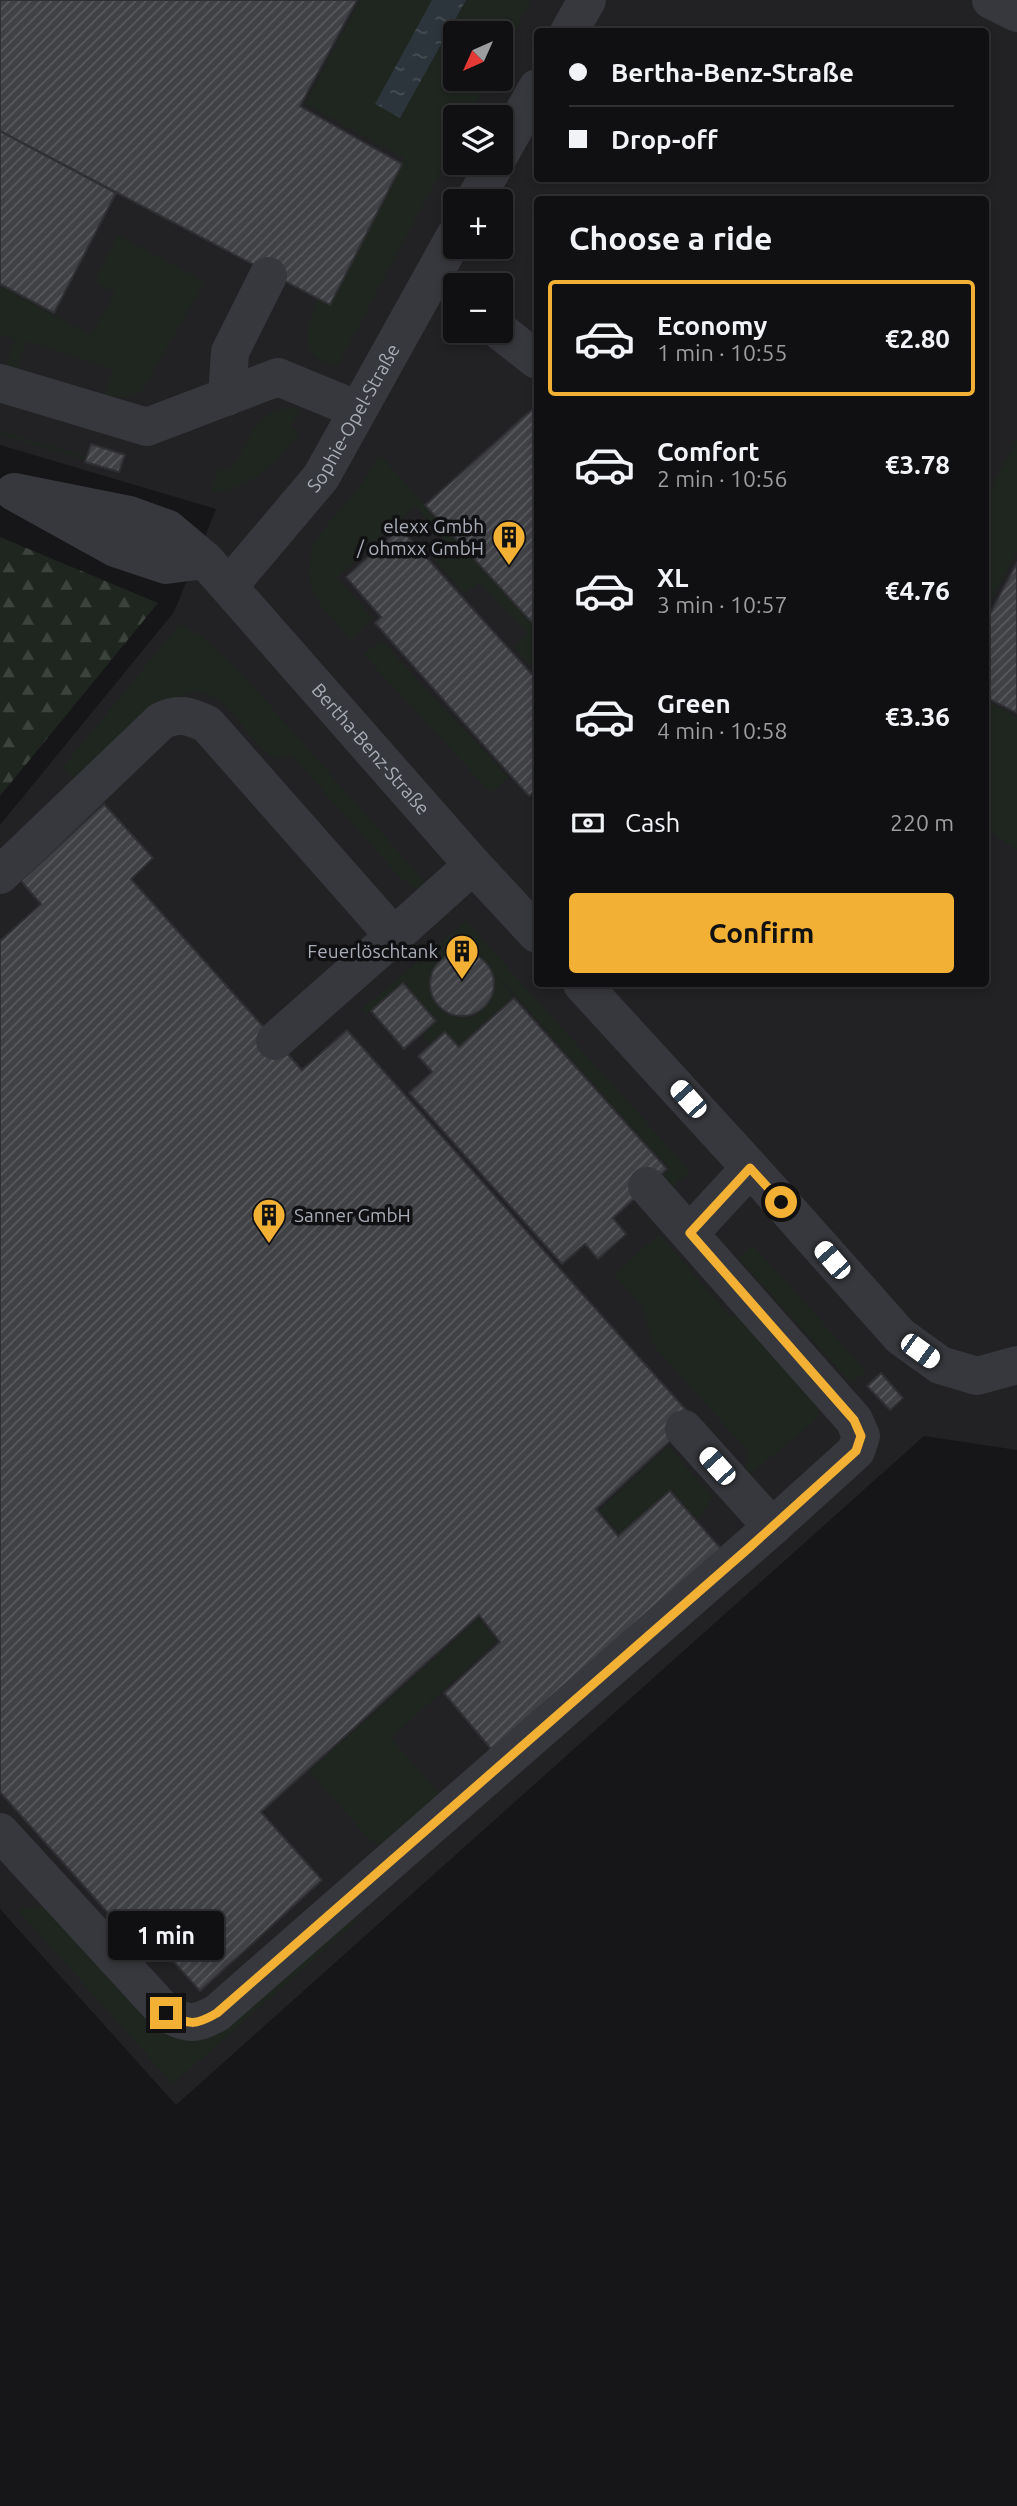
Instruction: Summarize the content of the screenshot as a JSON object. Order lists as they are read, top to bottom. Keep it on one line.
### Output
{"streets":{"street":["Sophie-Opel-Straße","Bertha-Benz-Straße"]},"crossings":[["Sophie-Opel-Straße","Bertha-Benz-Straße"]],"places":{"building":["elexx Gmbh / ohmxx GmbH","Feuerlöschtank","Sanner GmbH"]},"north":"bottom left","page":{"map_buttons":["+","−"],"banner":["Bertha-Benz-Straße","Drop-off"],"heading":"Choose a ride","list":[{"name":"Economy","note":"1 min · 10:55","value":"€2.80"},{"name":"Comfort","note":"2 min · 10:56","value":"€3.78"},{"name":"XL","note":"3 min · 10:57","value":"€4.76"},{"name":"Green","note":"4 min · 10:58","value":"€3.36"}],"pay":["Cash","220 m"],"buttons":"Confirm","bubble":"1 min"}}
